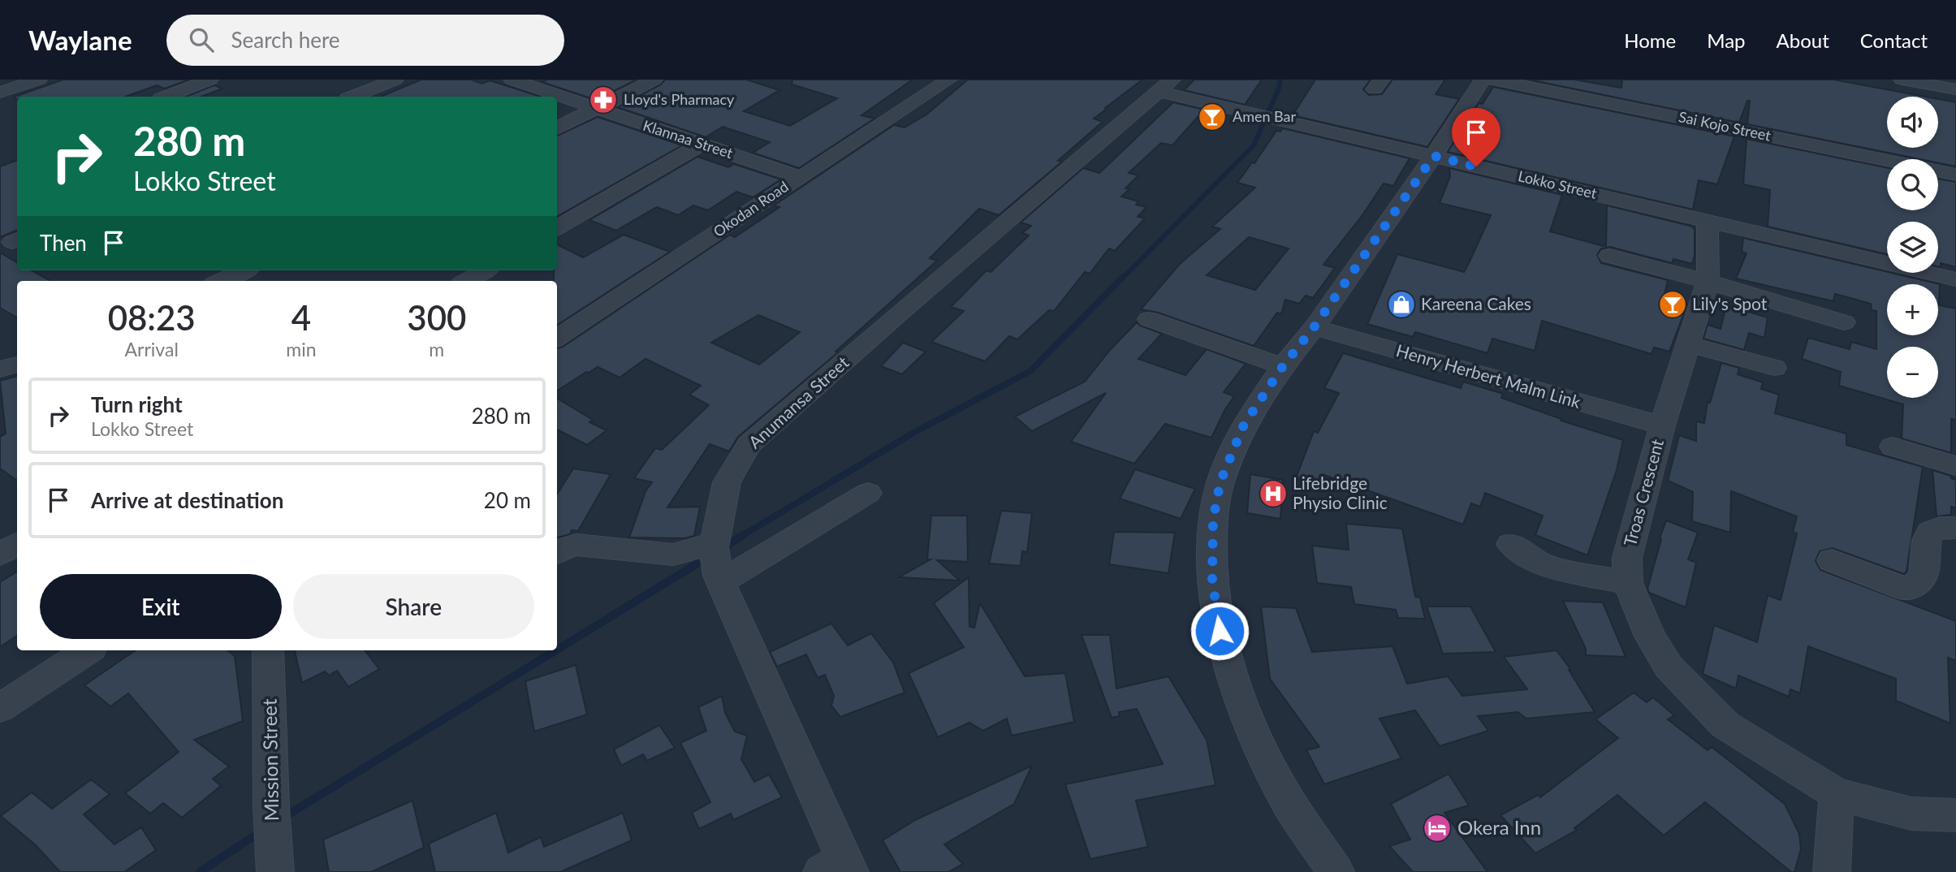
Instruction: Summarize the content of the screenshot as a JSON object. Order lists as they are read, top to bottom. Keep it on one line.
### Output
{"streets":{"street":["Sai Kojo Street","Klannaa Street","Lokko Street","Okodan Road","Henry Herbert Malm Link","Anumansa Street","Troas Crescent","Mission Street"]},"crossings":[["Klannaa Street","Okodan Road"],["Lokko Street","Anumansa Street"],["Lokko Street","Troas Crescent"],["Henry Herbert Malm Link","Troas Crescent"]],"places":{"pharmacy":["Lloyd's Pharmacy"],"bar":["Amen Bar","Lily's Spot"],"shop":["Kareena Cakes"],"hospital":["Lifebridge Physio Clinic"],"hotel":["Okera Inn"]},"page":{"header":"Waylane","search":"Search here","nav":["Home","Map","About","Contact"],"map_buttons":["+","−"],"turn":["280 m","Lokko Street"],"then":"Then","eta":["08:23","Arrival","4","min","300","m"],"list":[{"name":"Turn right","note":"Lokko Street","value":"280 m"},{"name":"Arrive at destination","value":"20 m"}],"buttons":["Exit","Share"]}}
